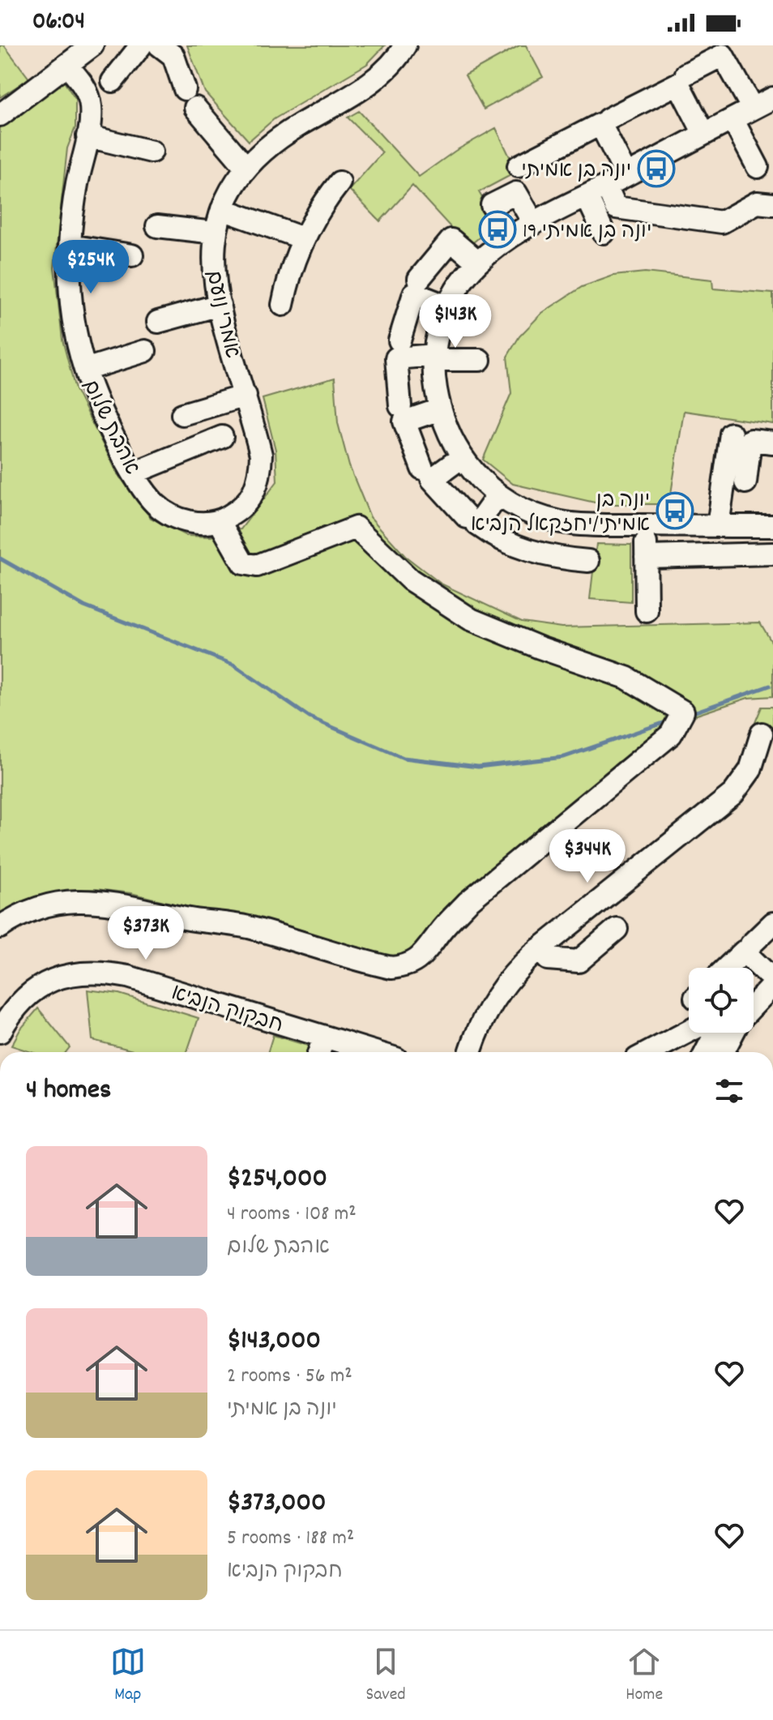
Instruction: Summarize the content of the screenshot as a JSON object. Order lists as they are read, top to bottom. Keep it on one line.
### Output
{"streets":{"street":["אמרי נועם","אהבת שלום","חבקוק הנביא"]},"crossings":[["אמרי נועם","אהבת שלום"]],"places":{"bus stop":["יונה בן אמיתי","יונה בן אמיתי 19","יונה בן אמיתי/יחזקאל הנביא"]},"page":{"status":"06:04","price":["$254K","$143K","$344K","$373K"],"heading":"4 homes","list":[{"name":"$254,000","note":"4 rooms · 108 m² · אהבת שלום"},{"name":"$143,000","note":"2 rooms · 56 m² · יונה בן אמיתי"},{"name":"$373,000","note":"5 rooms · 188 m² · חבקוק הנביא"}],"tabs":["Map","Saved","Home"]}}
